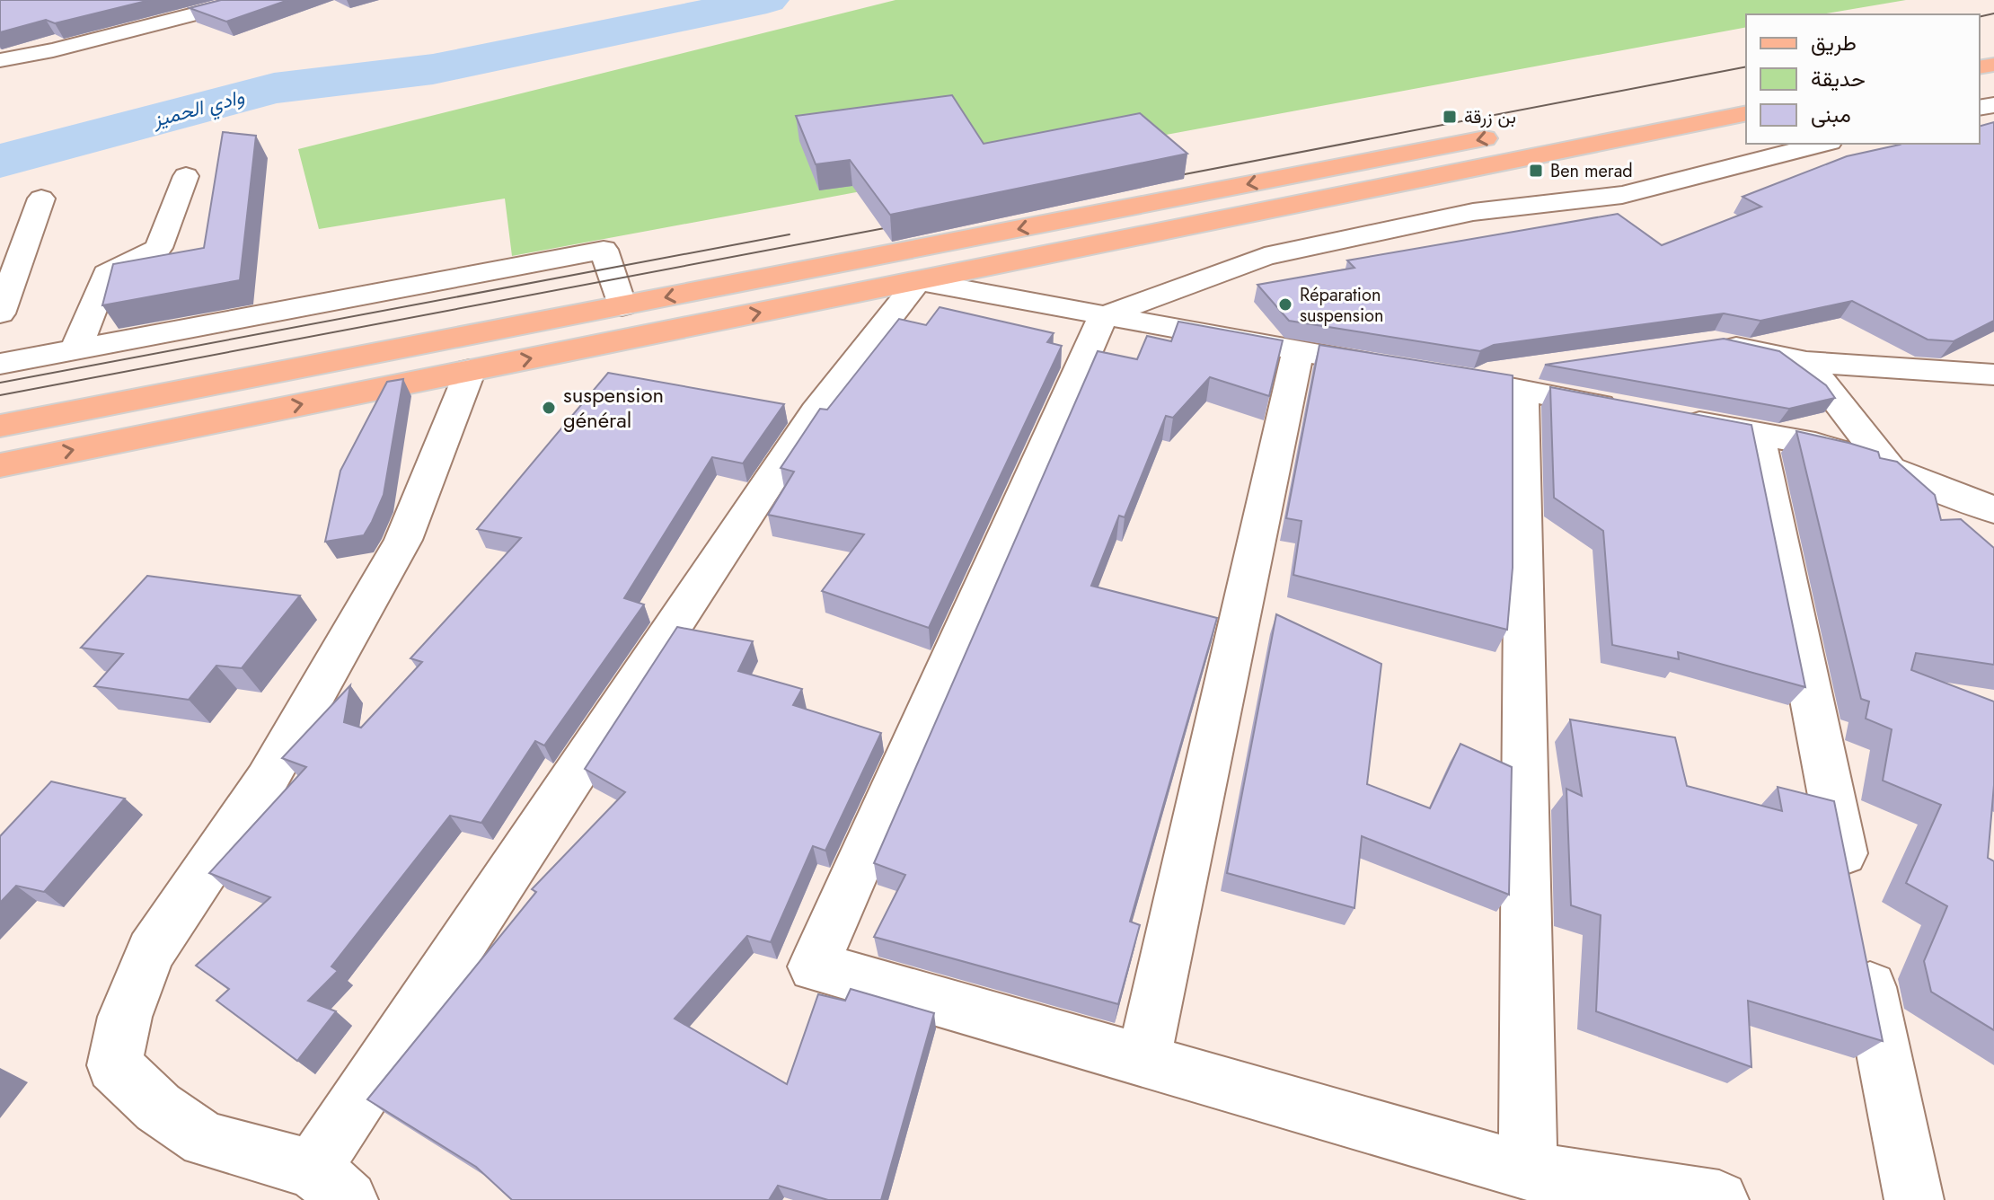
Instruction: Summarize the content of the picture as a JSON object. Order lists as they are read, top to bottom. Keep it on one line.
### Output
{"water":["وادي الحميز"],"places":{"transit":["بن زرقة","Ben merad"],"other":["Réparation suspension","suspension général"]},"legend":["طريق","حديقة","مبنى"]}
